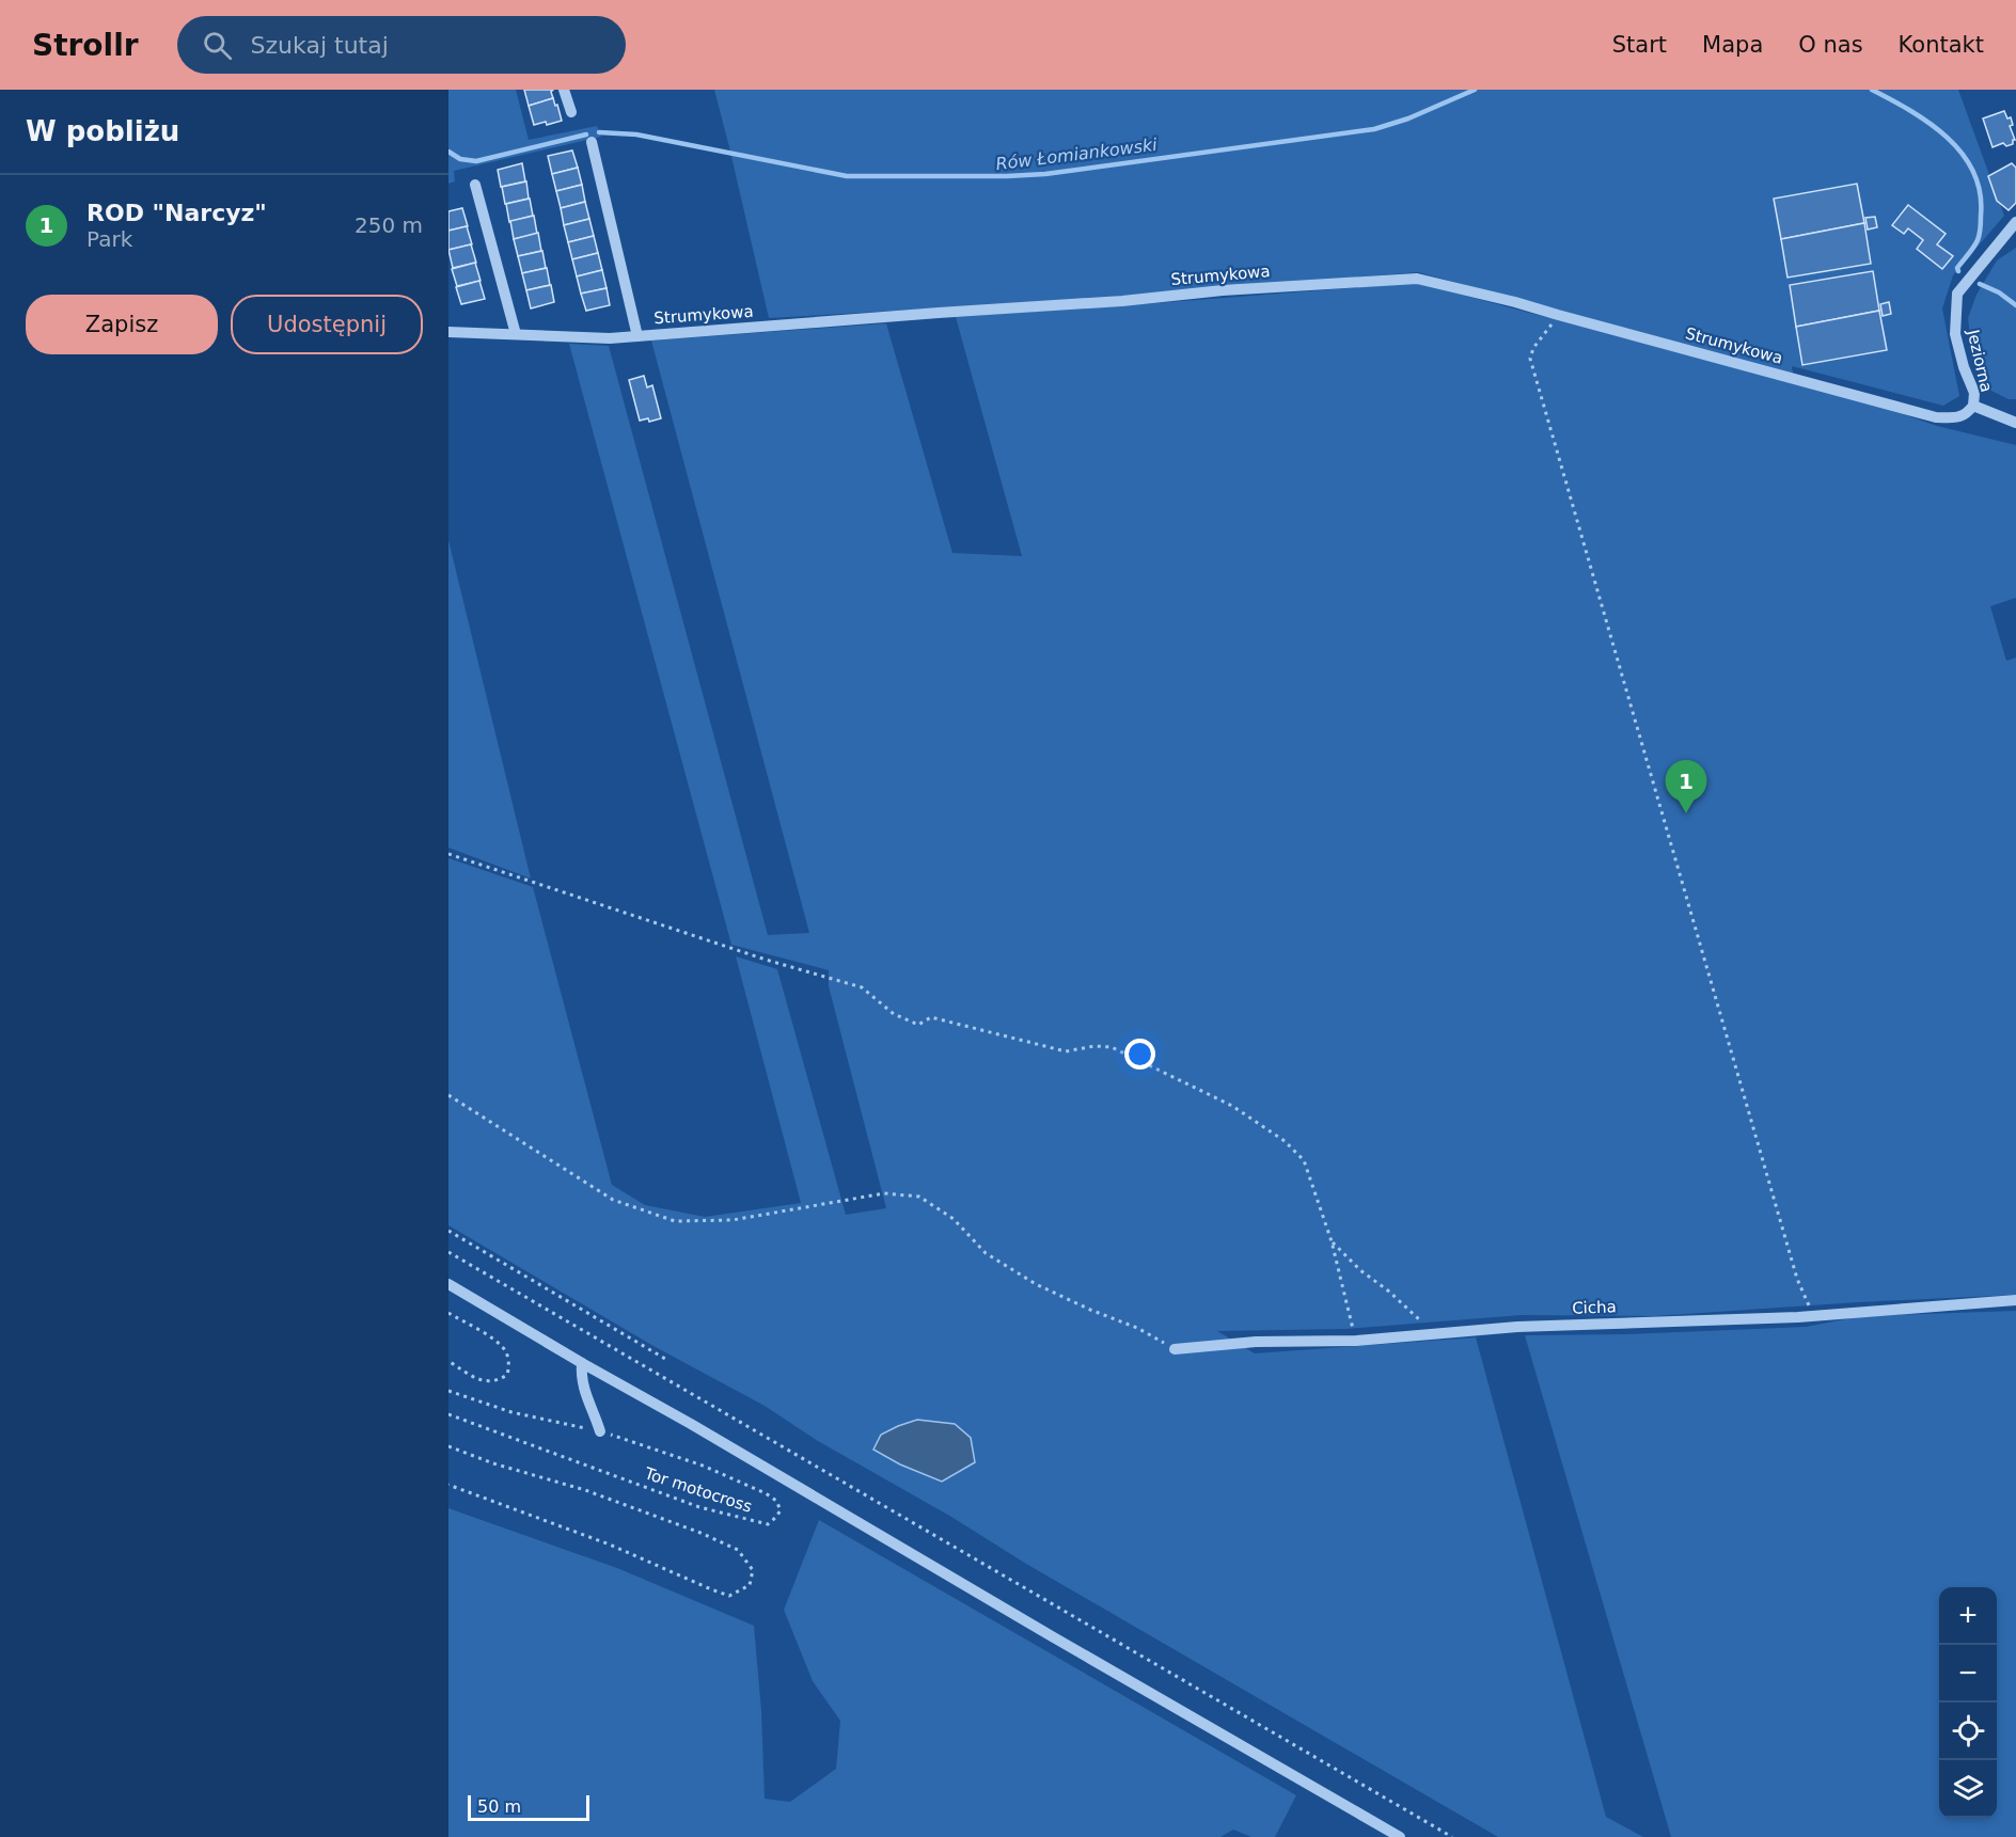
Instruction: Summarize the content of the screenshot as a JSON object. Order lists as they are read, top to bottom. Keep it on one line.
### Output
{"streets":{"street":["Strumykowa","Jeziorna","Cicha"],"path":["Tor motocross"]},"crossings":[["Strumykowa","Jeziorna"]],"water":["Rów Łomiankowski"],"scale_bar":"50 m","page":{"header":"Strollr","search":"Szukaj tutaj","nav":["Start","Mapa","O nas","Kontakt"],"heading":"W pobliżu","list":[{"mark":"1","name":"ROD \"Narcyz\"","note":"Park","value":"250 m"}],"buttons":["Zapisz","Udostępnij"],"pins":"1","map_buttons":["+","−"],"scale":"50 m"}}
